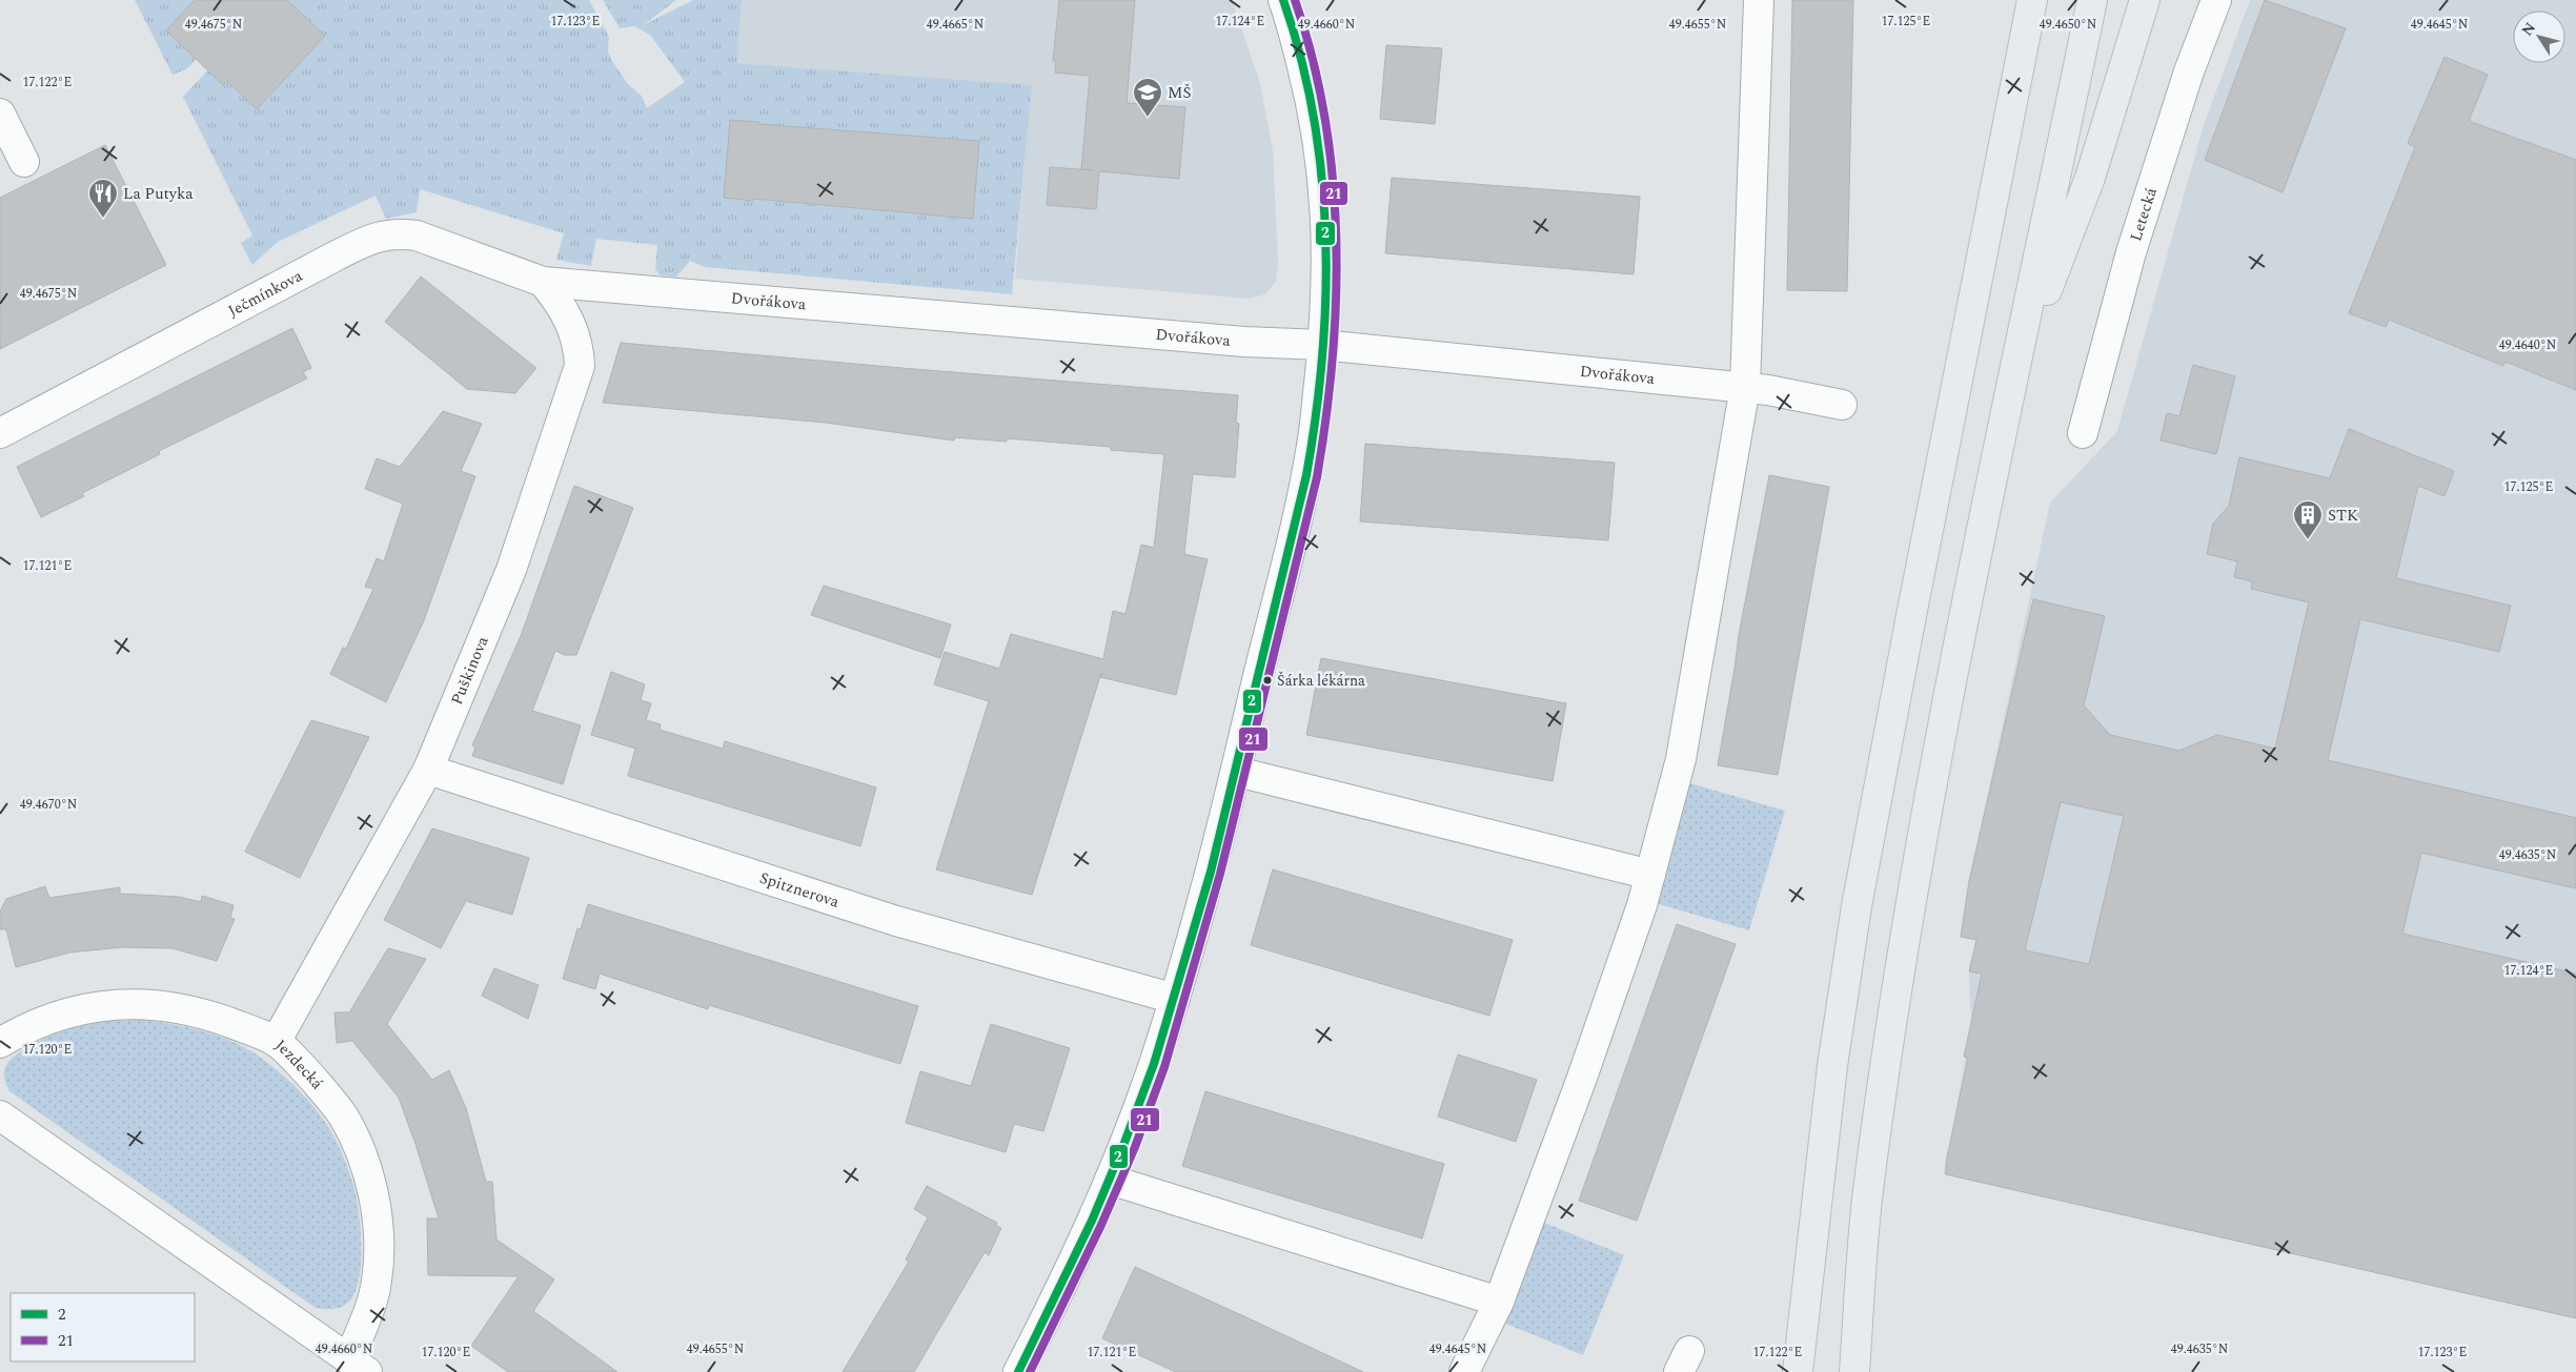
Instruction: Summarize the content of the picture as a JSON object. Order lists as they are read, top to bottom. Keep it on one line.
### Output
{"streets":{"street":["Letecká","Ječmínkova","Dvořákova","Puškinova","Spitznerova","Jezdecká"]},"crossings":[["Ječmínkova","Dvořákova"],["Ječmínkova","Puškinova"],["Dvořákova","Puškinova"],["Puškinova","Spitznerova"],["Puškinova","Jezdecká"]],"places":{"school or university":["MŠ"],"restaurant":["La Putyka"],"building":["STK"],"other":["Šárka lékárna"]},"lines":["transit line 2","transit line 21"],"legend":["2","21"],"north":"top left","coordinates":["17.123°E","17.124°E","17.125°E","49.4655°N","49.4675°N","49.4665°N","49.4660°N","49.4650°N","49.4645°N","17.122°E","49.4640°N","17.121°E","49.4670°N","49.4635°N","17.120°E"]}
